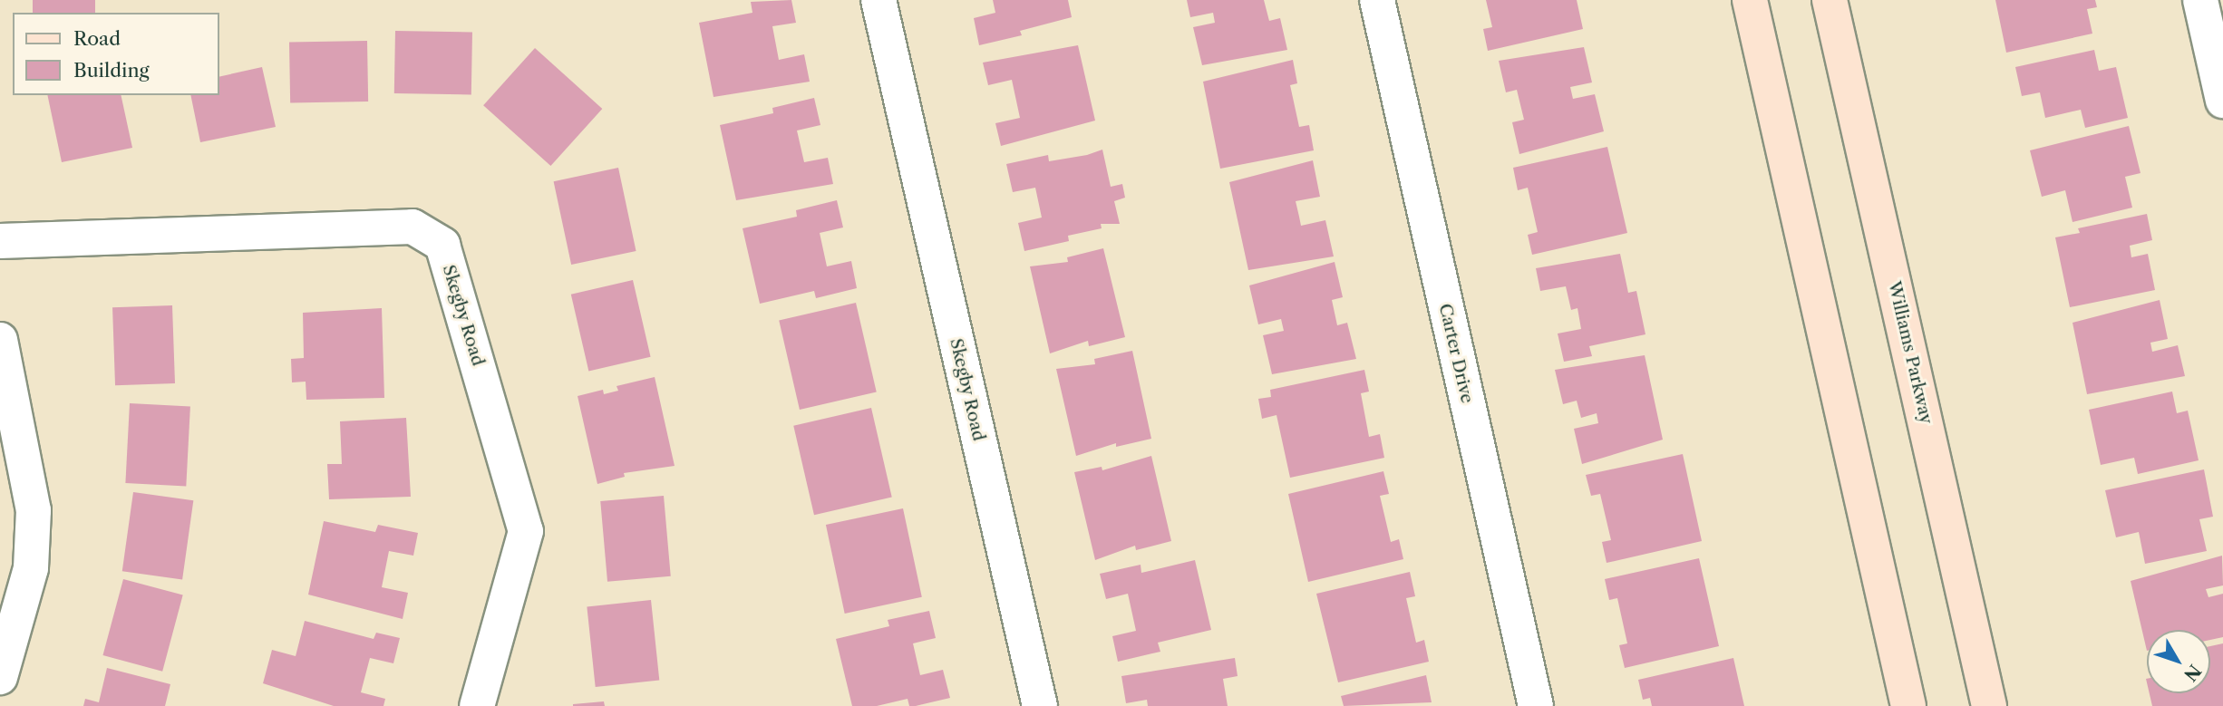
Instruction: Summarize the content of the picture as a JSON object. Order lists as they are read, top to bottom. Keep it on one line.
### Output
{"streets":{"main road":["Williams Parkway"],"street":["Skegby Road","Carter Drive"]},"legend":["Road","Building"],"north":"bottom right"}
